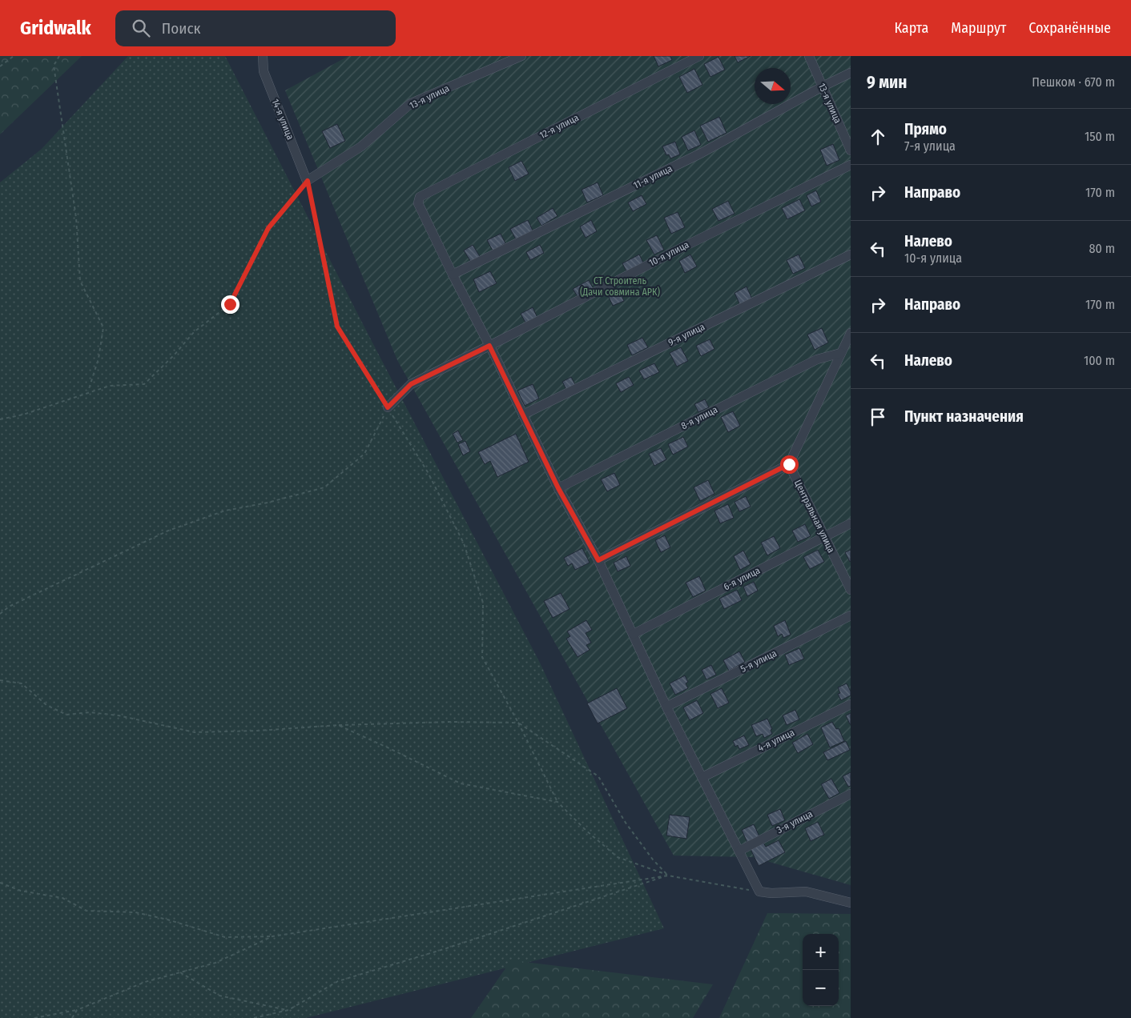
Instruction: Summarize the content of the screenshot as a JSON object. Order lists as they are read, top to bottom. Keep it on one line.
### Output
{"streets":{"street":["13-я улица","14-я улица","12-я улица","11-я улица","10-я улица","9-я улица","8-я улица","Центральная улица","6-я улица","5-я улица","4-я улица","3-я улица"]},"crossings":[["13-я улица","14-я улица"],["13-я улица","11-я улица"],["12-я улица","11-я улица"],["Центральная улица","6-я улица"]],"parks":["СТ Строитель (Дачи совмина АРК)"],"north":"right","page":{"header":"Gridwalk","search":"Поиск","nav":["Карта","Маршрут","Сохранённые"],"heading":["9 мин","Пешком · 670 m"],"list":[["Прямо","7-я улица","150 m"],["Направо","170 m"],["Налево","10-я улица","80 m"],["Направо","170 m"],["Налево","100 m"],"Пункт назначения"],"map_buttons":["+","−"]}}
